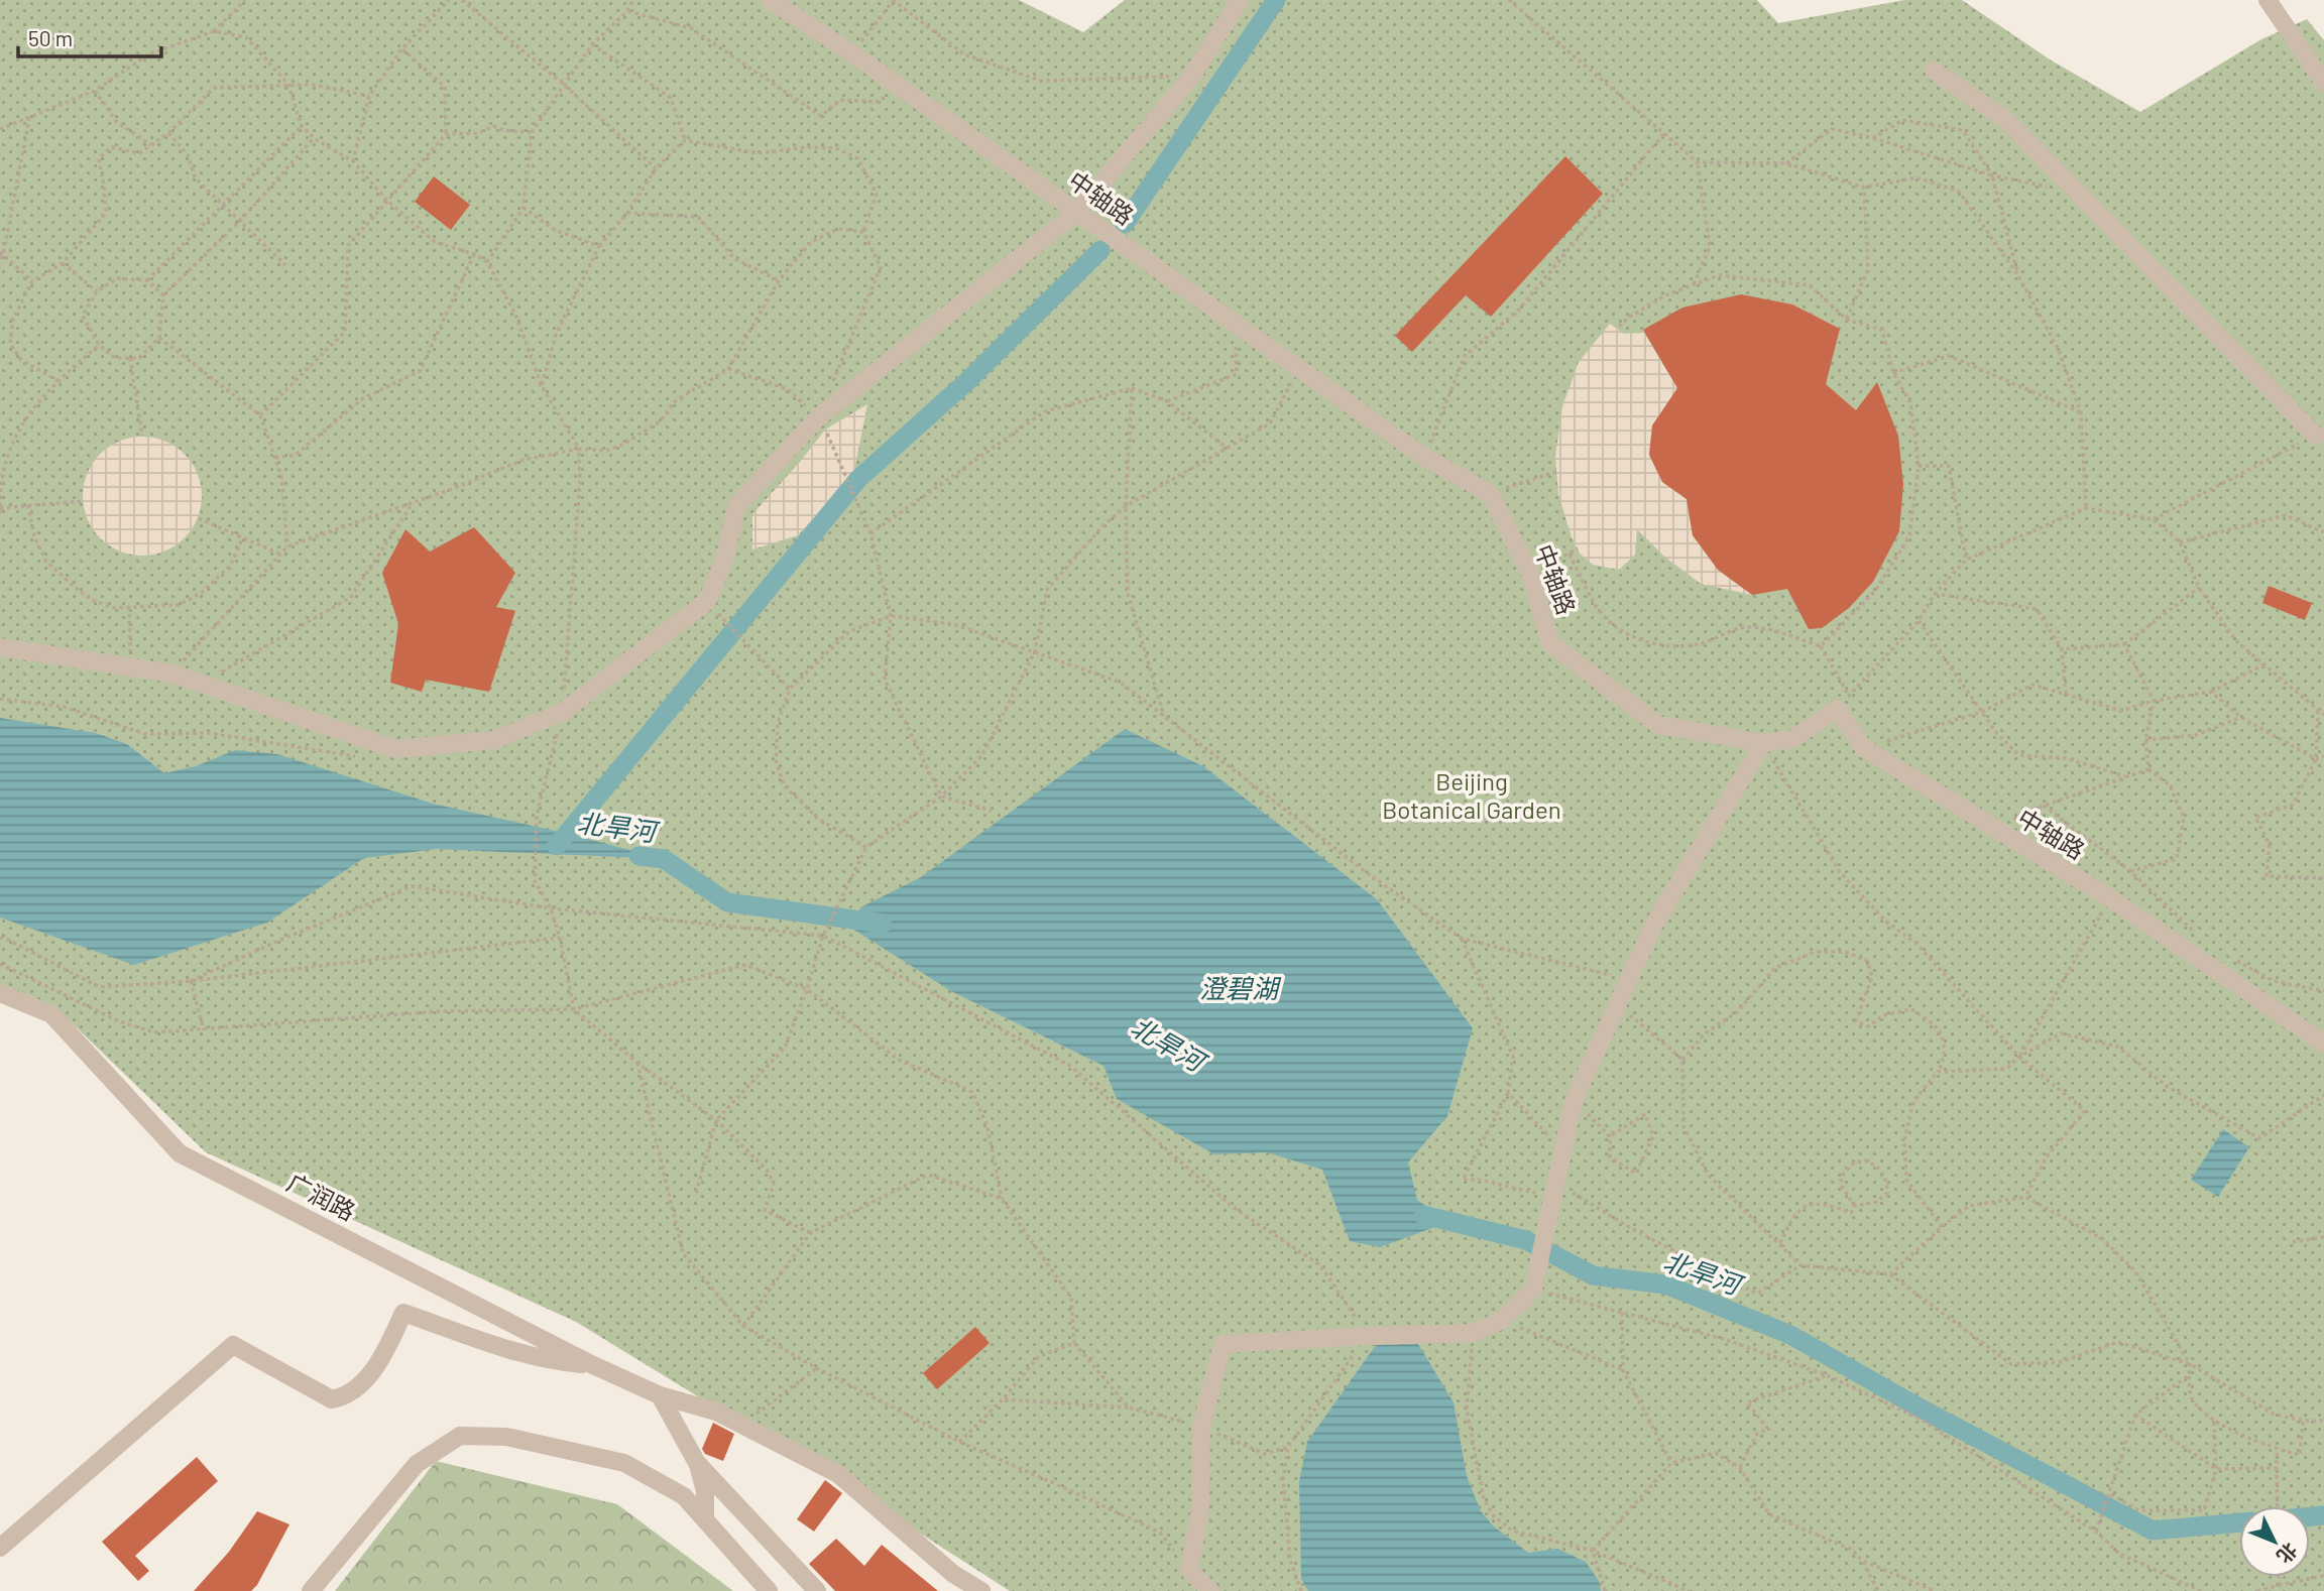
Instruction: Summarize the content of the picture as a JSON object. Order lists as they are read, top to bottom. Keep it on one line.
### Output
{"streets":{"street":["中轴路","广润路"]},"water":["北旱河","澄碧湖"],"parks":["Beijing Botanical Garden"],"scale_bar":"50 m","north":"bottom right"}
